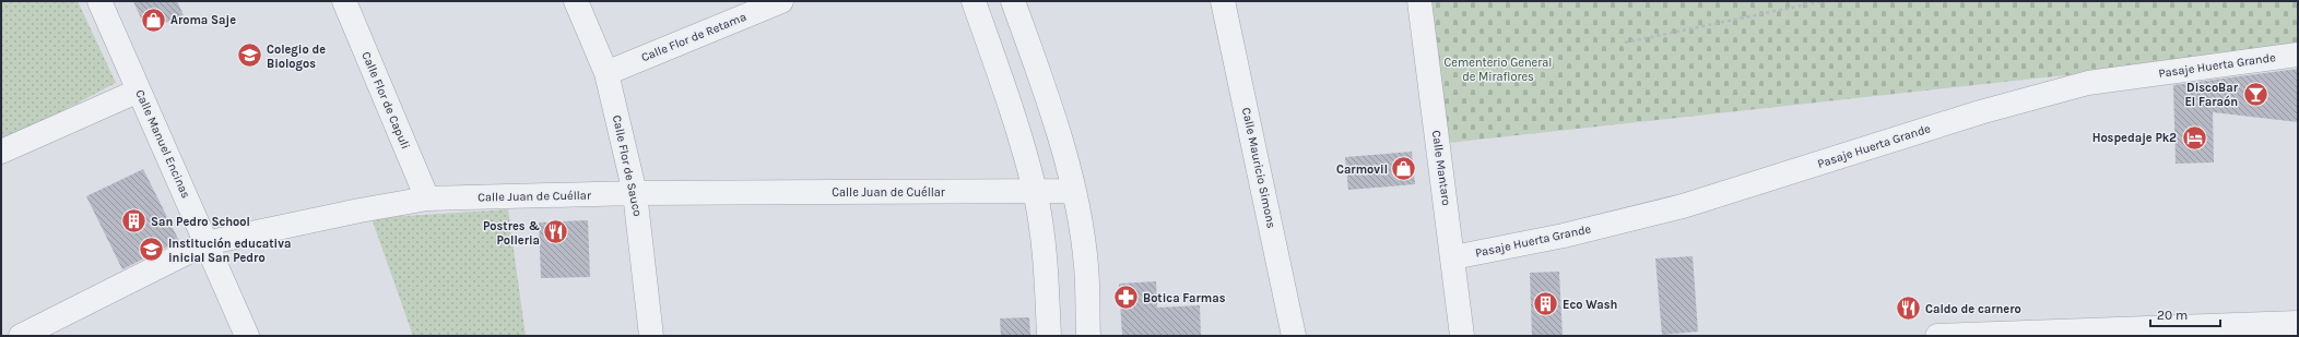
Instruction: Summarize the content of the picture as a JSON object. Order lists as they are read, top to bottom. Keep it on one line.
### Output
{"streets":{"street":["Calle Flor de Retama","Pasaje Huerta Grande","Calle Flor de Capuli","Calle Manuel Encinas","Calle Flor de Sauco","Calle Mauricio Simons","Calle Mantaro","Calle Juan de Cuéllar"]},"crossings":[["Calle Flor de Retama","Calle Flor de Sauco"],["Pasaje Huerta Grande","Calle Mantaro"],["Calle Flor de Capuli","Calle Juan de Cuéllar"],["Calle Manuel Encinas","Calle Juan de Cuéllar"],["Calle Flor de Sauco","Calle Juan de Cuéllar"]],"parks":["Cementerio General de Miraflores"],"places":{"shop":["Aroma Saje","Carmovil"],"school or university":["Colegio de Biologos","Institución educativa inicial San Pedro"],"bar":["DiscoBar El Faraón"],"hotel":["Hospedaje Pk2"],"building":["San Pedro School","Eco Wash"],"restaurant":["Postres & Polleria","Caldo de carnero"],"pharmacy":["Botica Farmas"]},"scale_bar":"20 m"}
